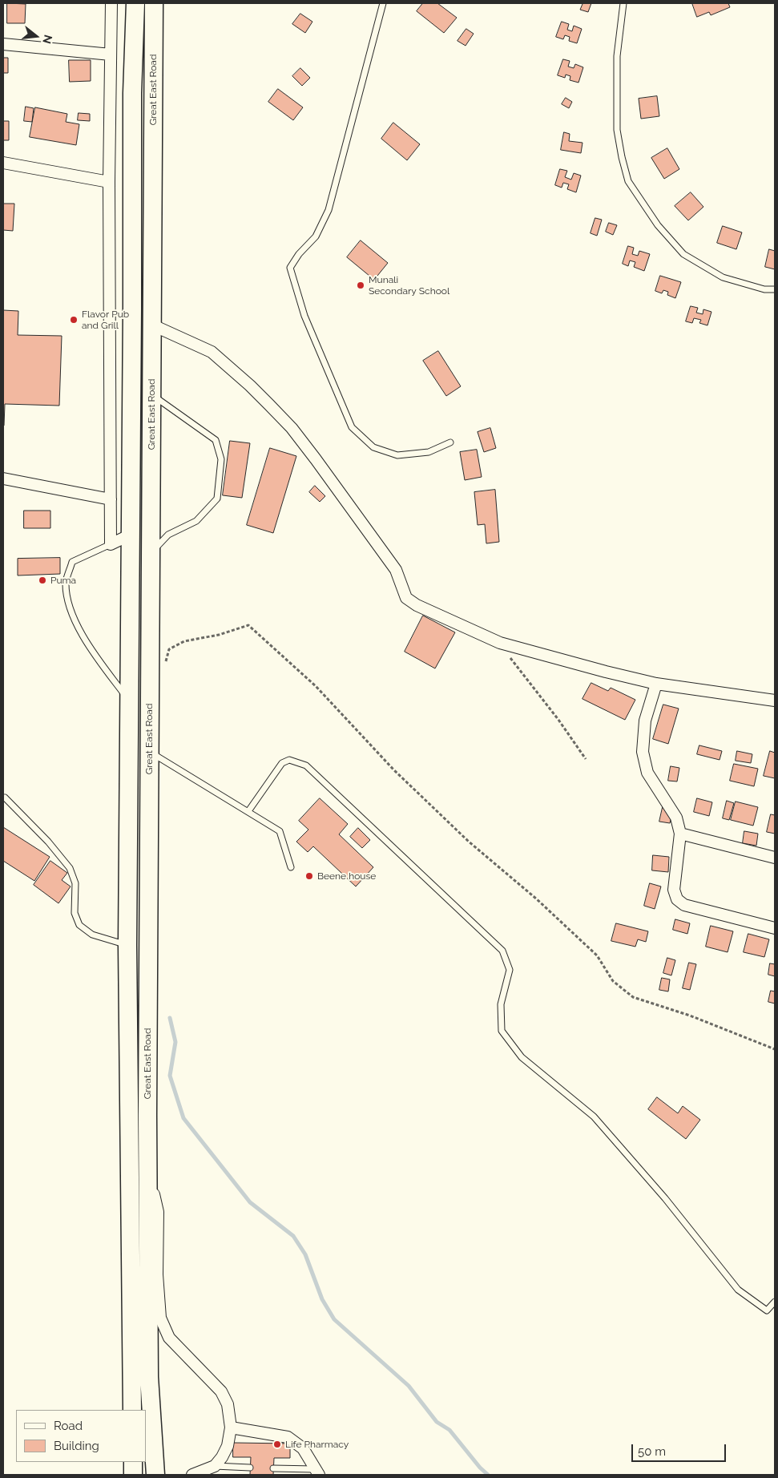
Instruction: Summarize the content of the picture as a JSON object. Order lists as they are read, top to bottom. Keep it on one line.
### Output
{"streets":{"main road":["Great East Road"]},"places":["Munali Secondary School","Flavor Pub and Grill","Puma","Beene house","Life Pharmacy"],"legend":["Road","Building"],"scale_bar":"50 m","north":"right"}
